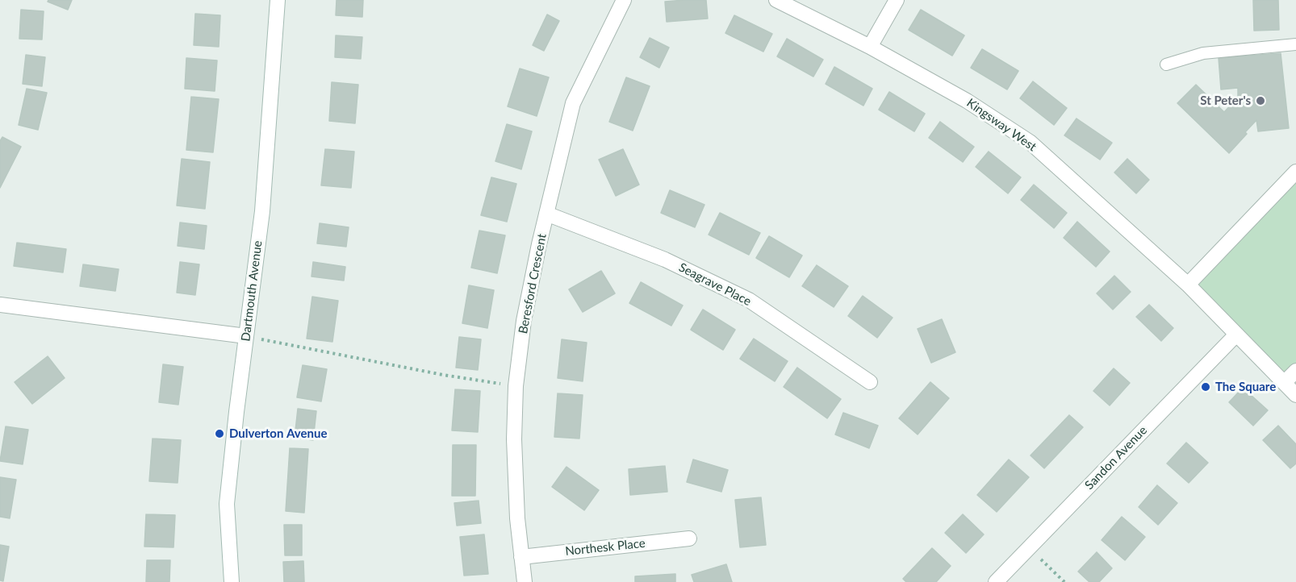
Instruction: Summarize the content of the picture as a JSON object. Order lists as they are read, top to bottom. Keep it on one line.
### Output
{"streets":{"street":["Kingsway West","Beresford Crescent","Seagrave Place","Dartmouth Avenue","Sandon Avenue","Northesk Place"]},"crossings":[["Kingsway West","Sandon Avenue"],["Beresford Crescent","Seagrave Place"],["Beresford Crescent","Northesk Place"]],"places":["St Peter's","The Square","Dulverton Avenue"]}
